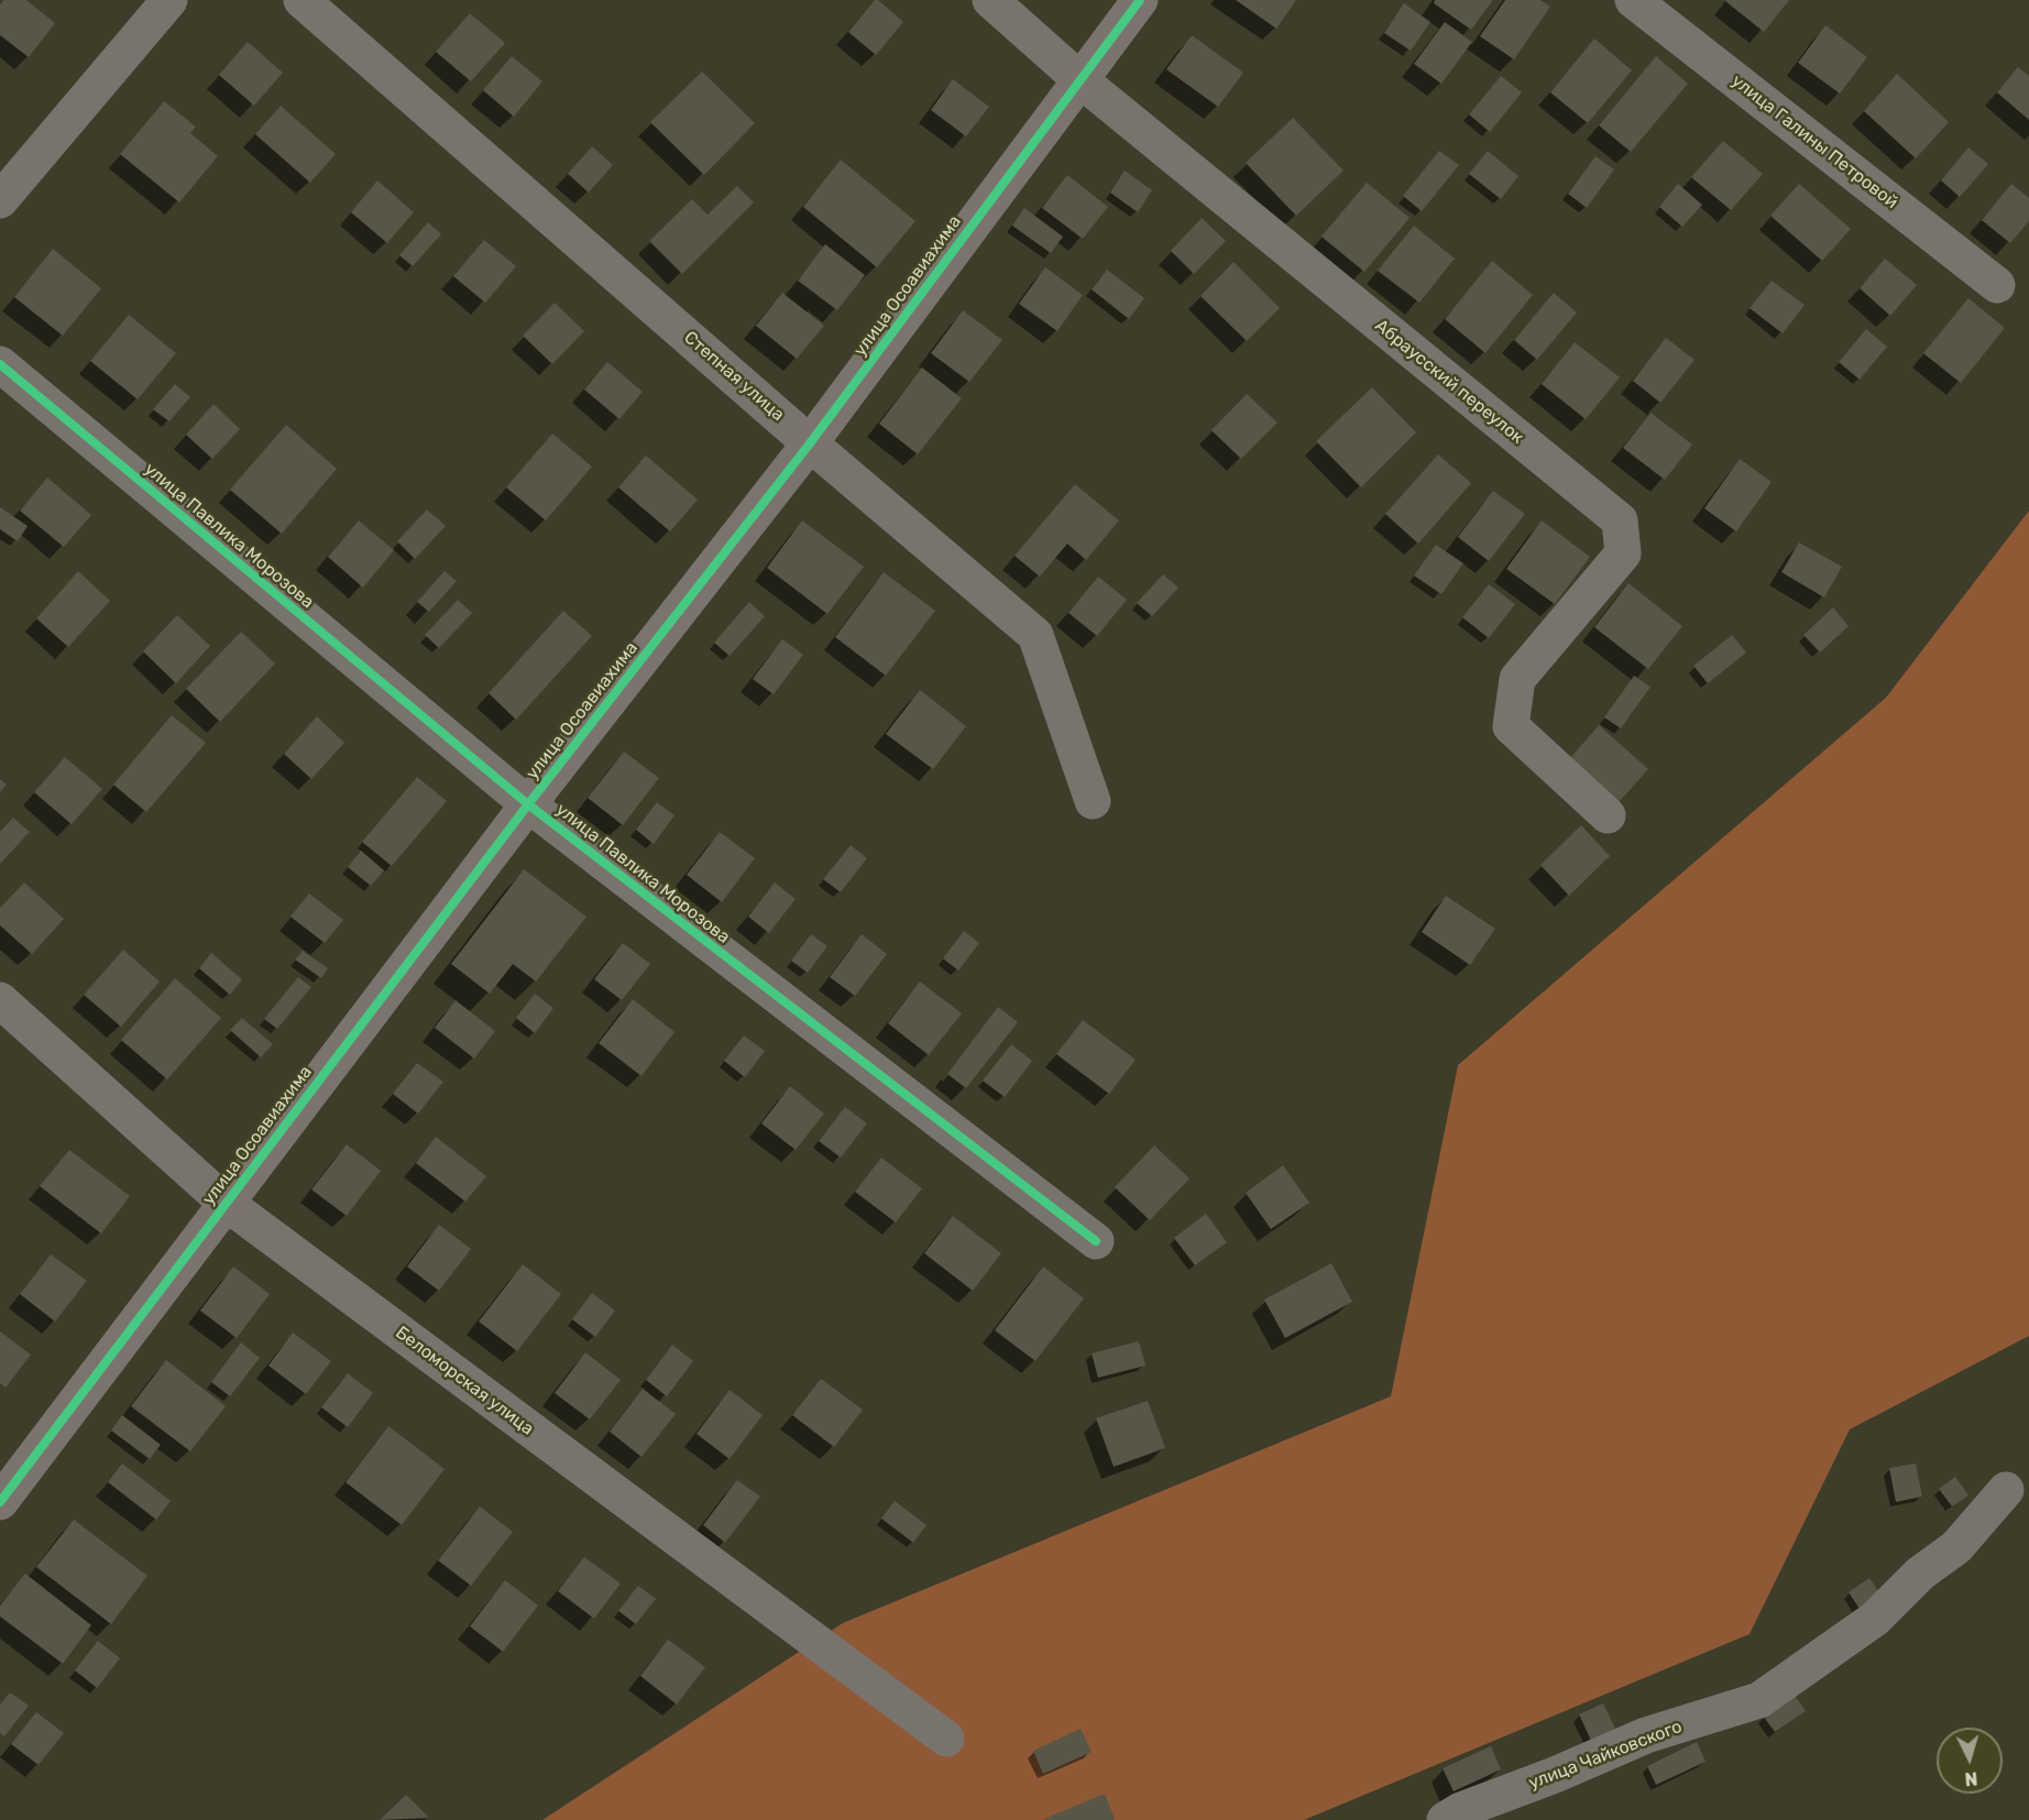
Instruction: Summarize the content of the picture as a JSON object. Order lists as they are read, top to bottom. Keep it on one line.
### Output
{"streets":{"street":["улица Галины Петровой","улица Осоавиахима","Степная улица","Абраусский переулок","улица Павлика Морозова","Беломорская улица","улица Чайковского"]},"crossings":[["улица Осоавиахима","Степная улица"],["улица Осоавиахима","Абраусский переулок"],["улица Осоавиахима","улица Павлика Морозова"],["улица Осоавиахима","Беломорская улица"]],"north":"bottom"}
